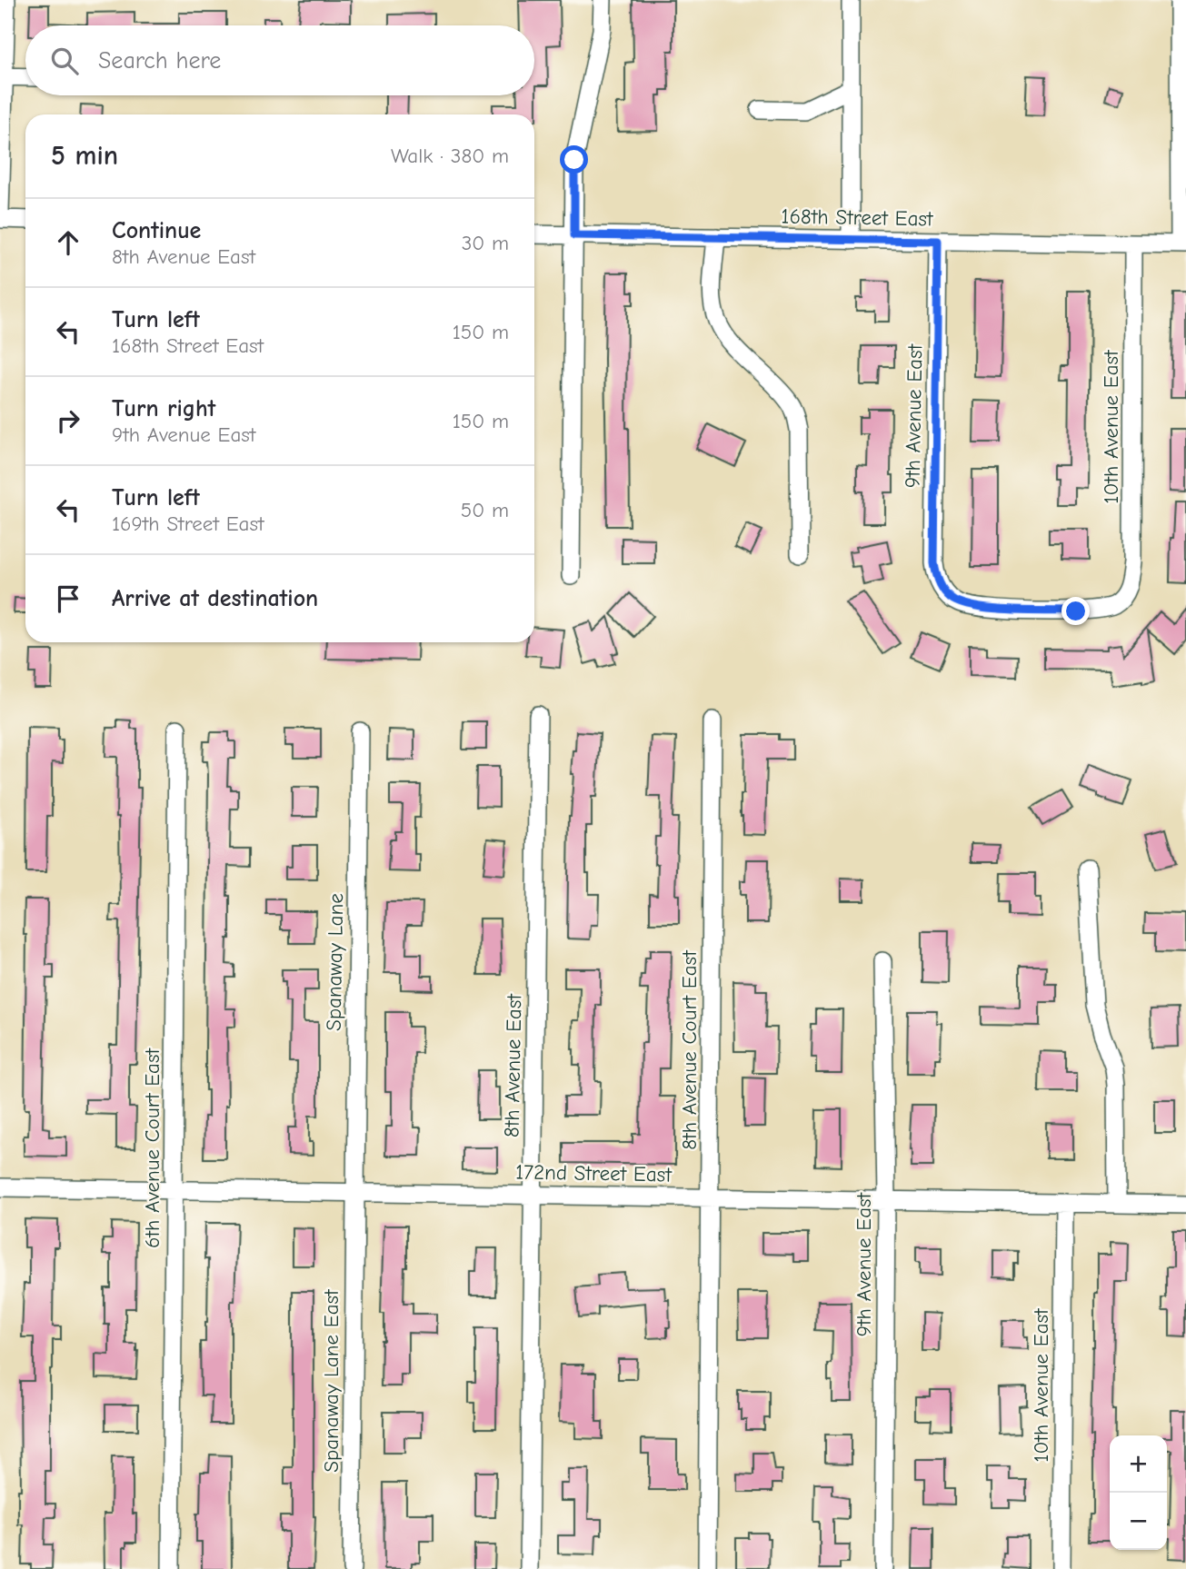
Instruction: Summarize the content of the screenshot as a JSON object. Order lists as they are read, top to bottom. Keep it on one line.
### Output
{"streets":{"street":["168th Street East","9th Avenue East","10th Avenue East","Spanaway Lane","8th Avenue Court East","8th Avenue East","6th Avenue Court East","172nd Street East","Spanaway Lane East"]},"crossings":[["168th Street East","9th Avenue East"],["168th Street East","10th Avenue East"],["9th Avenue East","10th Avenue East"],["9th Avenue East","172nd Street East"],["10th Avenue East","172nd Street East"],["Spanaway Lane","172nd Street East"],["Spanaway Lane","Spanaway Lane East"],["8th Avenue Court East","172nd Street East"],["8th Avenue East","172nd Street East"],["6th Avenue Court East","172nd Street East"],["172nd Street East","Spanaway Lane East"]],"page":{"search":"Search here","heading":["5 min","Walk · 380 m"],"list":[["Continue","8th Avenue East","30 m"],["Turn left","168th Street East","150 m"],["Turn right","9th Avenue East","150 m"],["Turn left","169th Street East","50 m"],"Arrive at destination"],"map_buttons":["+","−"]}}
